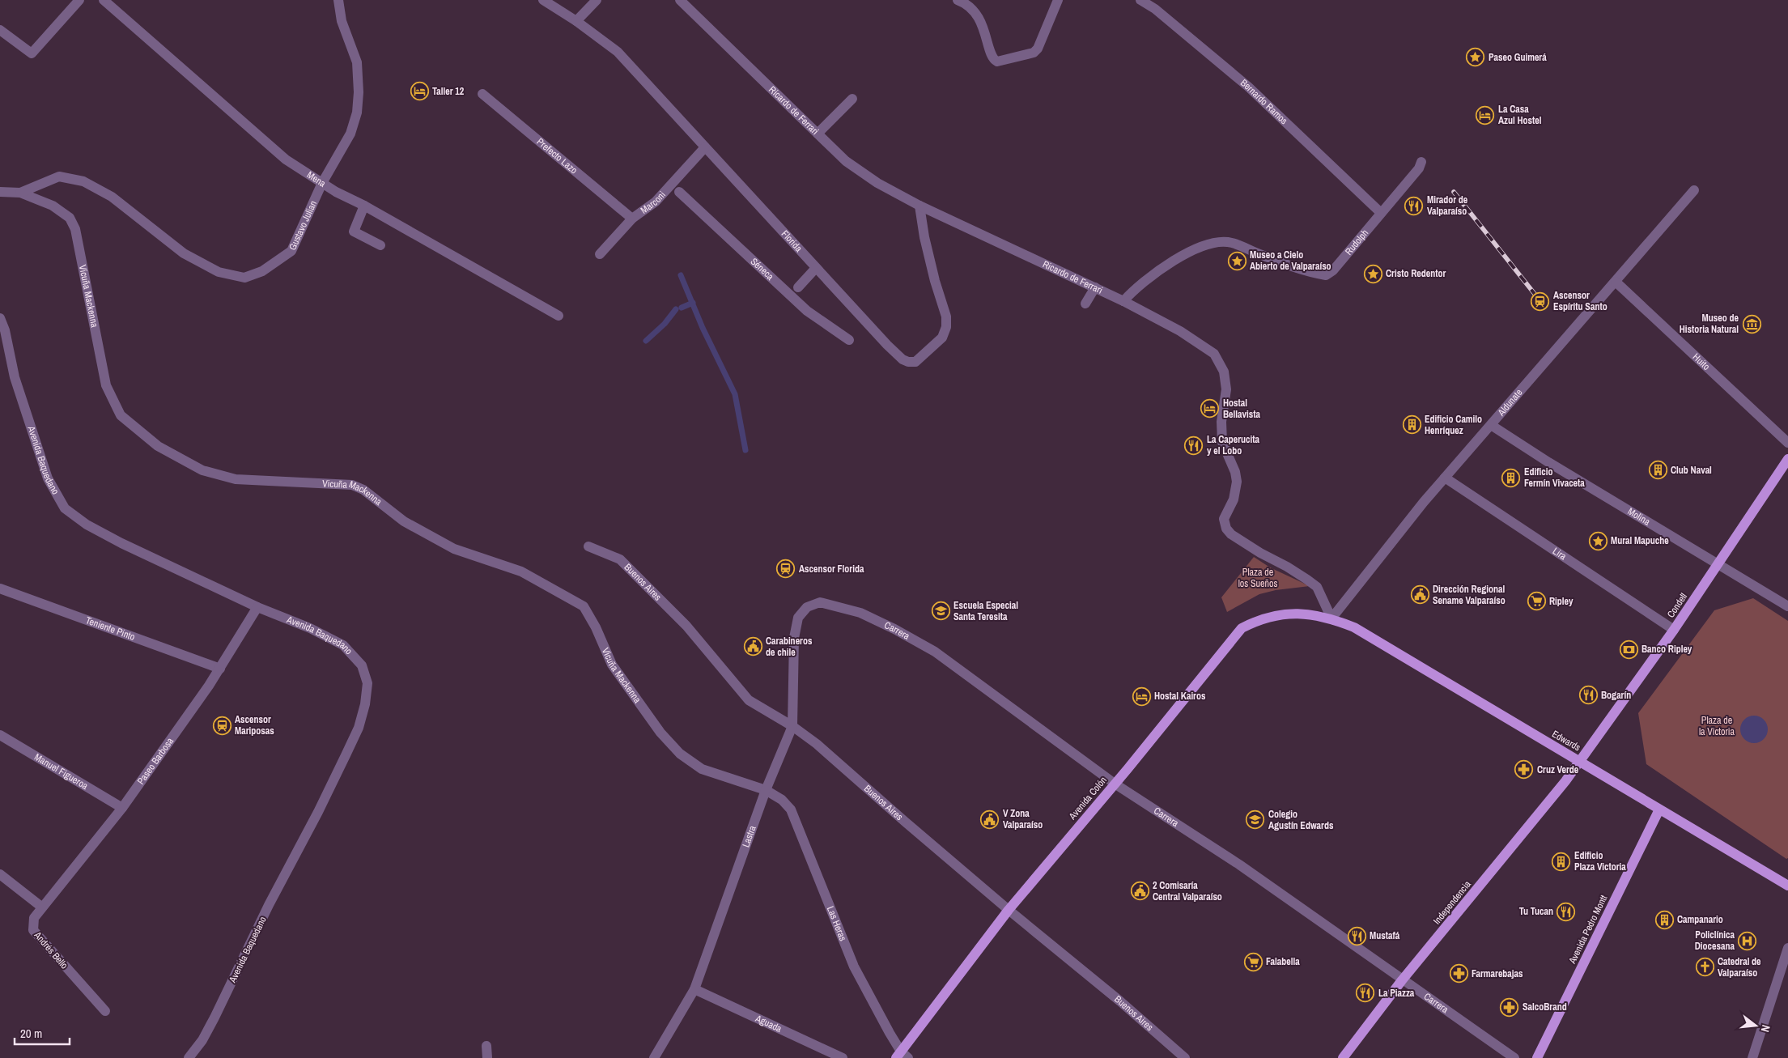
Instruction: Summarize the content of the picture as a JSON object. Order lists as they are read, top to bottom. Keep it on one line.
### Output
{"streets":{"main road":["Condell","Edwards","Avenida Colón","Independencia","Avenida Pedro Montt"],"street":["Bernardo Ramos","Ricardo de Ferrari","Prefecto Lazo","Mena","Marconi","Gustavo Julian","Florida","Rudolph","Séneca","Vicuña Mackenna","Huito","Aldunate","Avenida Baquedano","Molina","Lira","Buenos Aires","Teniente Pinto","Carrera","Paseo Barbosa","Manuel Figueroa","Lastra","Las Heras","Andrés Bello","Aguada"]},"crossings":[["Bernardo Ramos","Rudolph"],["Ricardo de Ferrari","Florida"],["Ricardo de Ferrari","Rudolph"],["Ricardo de Ferrari","Aldunate"],["Ricardo de Ferrari","Edwards"],["Ricardo de Ferrari","Avenida Colón"],["Prefecto Lazo","Marconi"],["Mena","Gustavo Julian"],["Marconi","Florida"],["Gustavo Julian","Vicuña Mackenna"],["Vicuña Mackenna","Lastra"],["Vicuña Mackenna","Las Heras"],["Huito","Aldunate"],["Aldunate","Molina"],["Aldunate","Lira"],["Aldunate","Edwards"],["Aldunate","Avenida Colón"],["Avenida Baquedano","Paseo Barbosa"],["Molina","Condell"],["Lira","Condell"],["Buenos Aires","Avenida Colón"],["Buenos Aires","Lastra"],["Condell","Edwards"],["Condell","Independencia"],["Teniente Pinto","Paseo Barbosa"],["Carrera","Avenida Colón"],["Carrera","Lastra"],["Carrera","Independencia"],["Edwards","Avenida Colón"],["Edwards","Independencia"],["Edwards","Avenida Pedro Montt"],["Paseo Barbosa","Manuel Figueroa"],["Paseo Barbosa","Andrés Bello"],["Avenida Colón","Las Heras"],["Lastra","Las Heras"],["Lastra","Aguada"]],"parks":["Plaza de los Sueños","Plaza de la Victoria"],"places":{"place":["Paseo Guimerá","Museo a Cielo Abierto de Valparaíso","Cristo Redentor","Mural Mapuche"],"hotel":["Taller 12","La Casa Azul Hostel","Hostal Bellavista","Hostal Kairos"],"restaurant":["Mirador de Valparaíso","La Caperucita y el Lobo","Bogarín","Tu Tucan","Mustafá","La Piazza"],"station":["Ascensor Espíritu Santo","Ascensor Florida","Ascensor Mariposas"],"museum":["Museo de Historia Natural"],"building":["Edificio Camilo Henríquez","Club Naval","Edificio Fermín Vivaceta","Edificio Plaza Victoria","Campanario"],"public building":["Dirección Regional Sename Valparaíso","Carabineros de chile","V Zona Valparaíso","2 Comisaría Central Valparaíso"],"supermarket":["Ripley","Falabella"],"school or university":["Escuela Especial Santa Teresita","Colegio Agustín Edwards"],"bank":["Banco Ripley"],"pharmacy":["Cruz Verde","Farmarebajas","SalcoBrand"],"hospital":["Policlínica Diocesana"],"church":["Catedral de Valparaíso"]},"scale_bar":"20 m","north":"right"}
